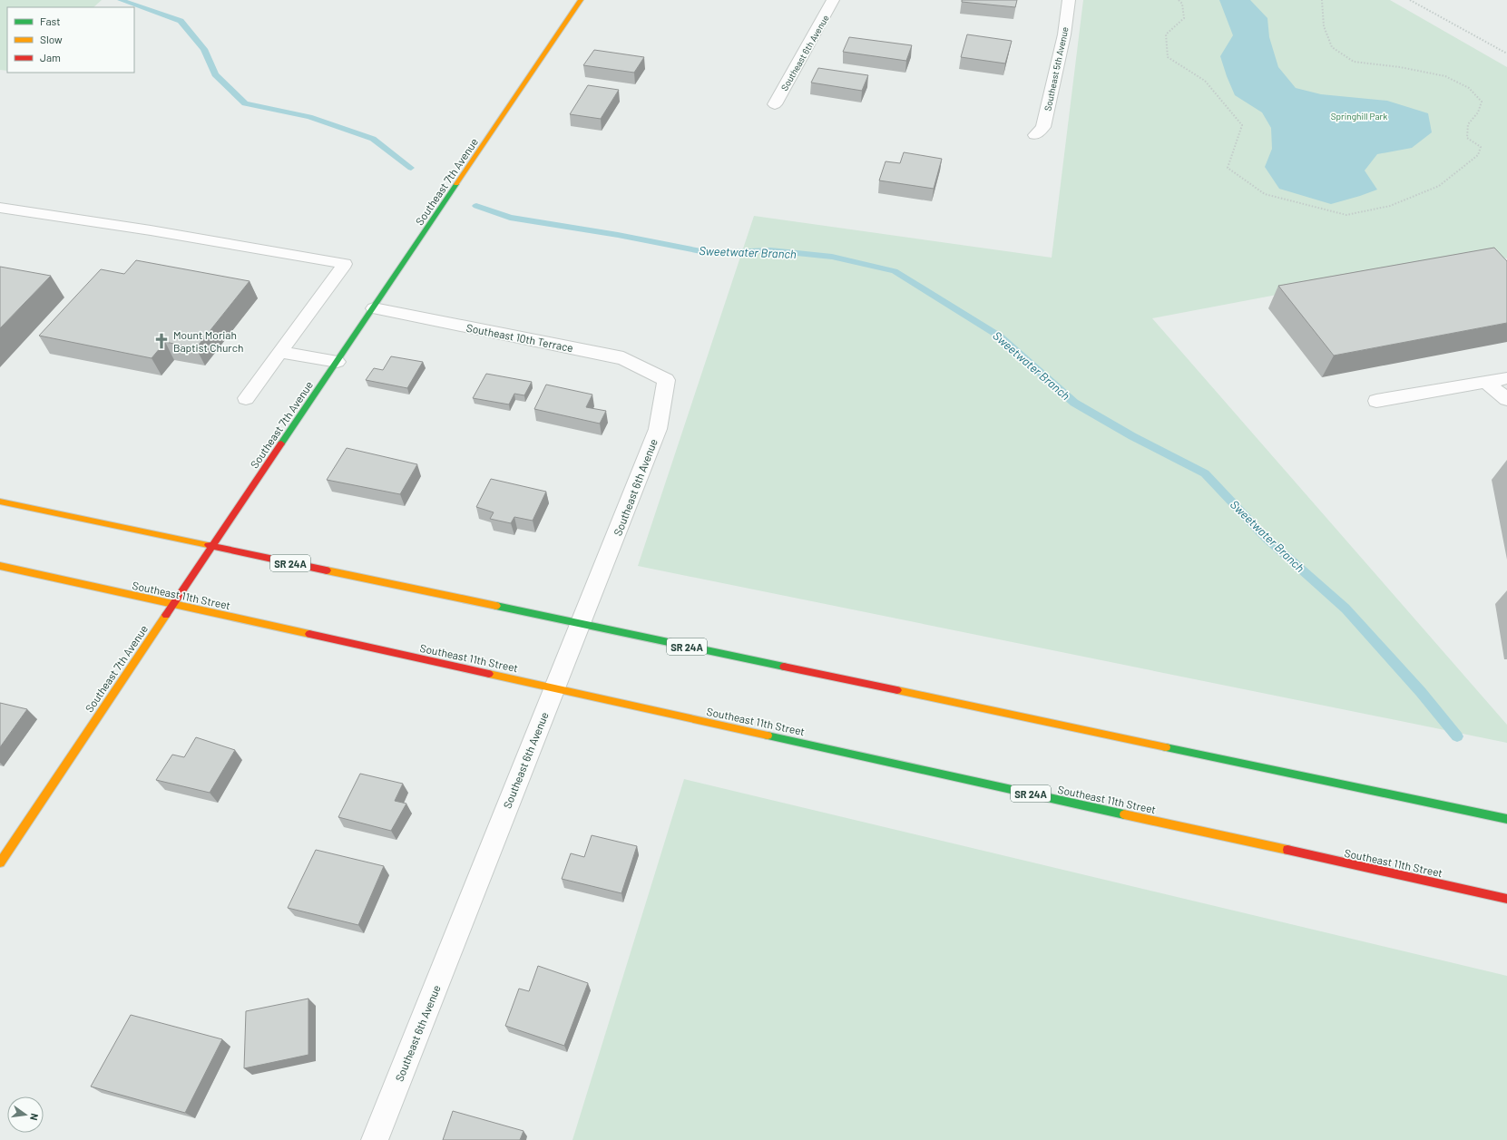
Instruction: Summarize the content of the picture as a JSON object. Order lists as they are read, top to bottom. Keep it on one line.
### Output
{"streets":{"main road":["Southeast 7th Avenue","SR 24A","Southeast 11th Street"],"street":["Southeast 6th Avenue","Southeast 5th Avenue","Southeast 10th Terrace"]},"crossings":[["Southeast 6th Avenue","Southeast 10th Terrace"],["Southeast 6th Avenue","SR 24A"],["Southeast 6th Avenue","Southeast 11th Street"],["Southeast 7th Avenue","Southeast 10th Terrace"],["Southeast 7th Avenue","SR 24A"],["Southeast 7th Avenue","Southeast 11th Street"]],"water":["Sweetwater Branch"],"parks":["Springhill Park"],"places":{"church":["Mount Moriah Baptist Church"]},"legend":["Fast","Slow","Jam"],"north":"right"}
